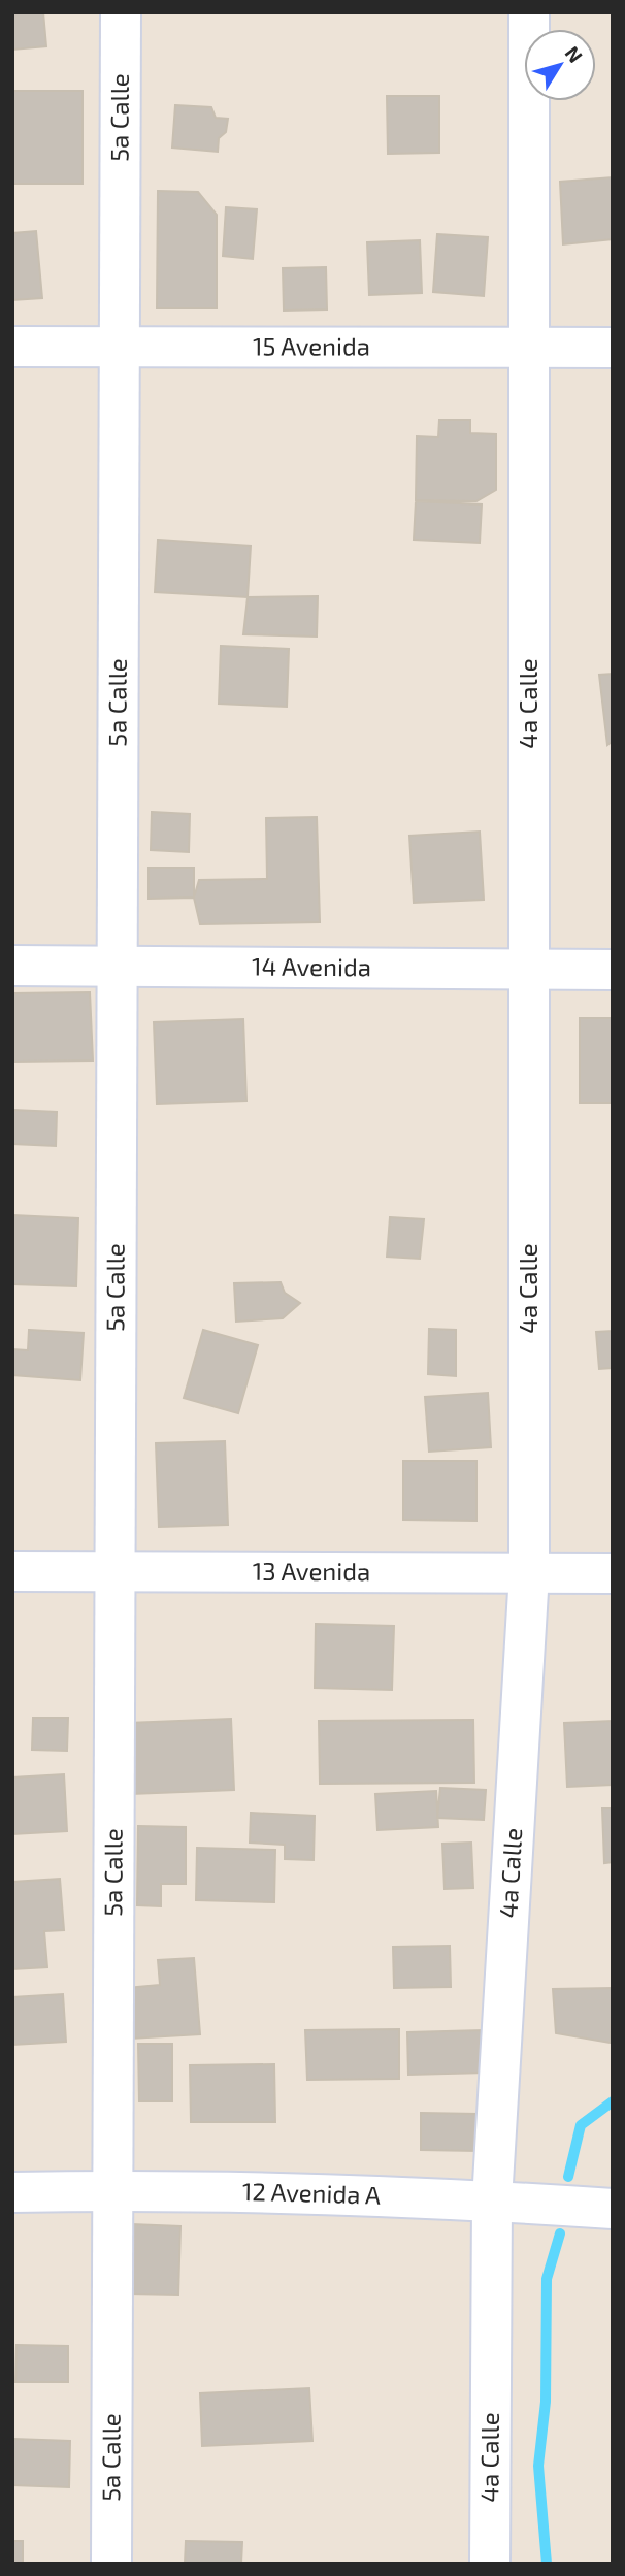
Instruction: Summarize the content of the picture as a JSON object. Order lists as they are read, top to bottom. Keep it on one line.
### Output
{"streets":{"street":["5a Calle","15 Avenida","4a Calle","14 Avenida","13 Avenida","12 Avenida A"]},"crossings":[["5a Calle","15 Avenida"],["5a Calle","14 Avenida"],["5a Calle","13 Avenida"],["5a Calle","12 Avenida A"],["15 Avenida","4a Calle"],["4a Calle","14 Avenida"],["4a Calle","13 Avenida"],["4a Calle","12 Avenida A"]],"north":"top right"}
